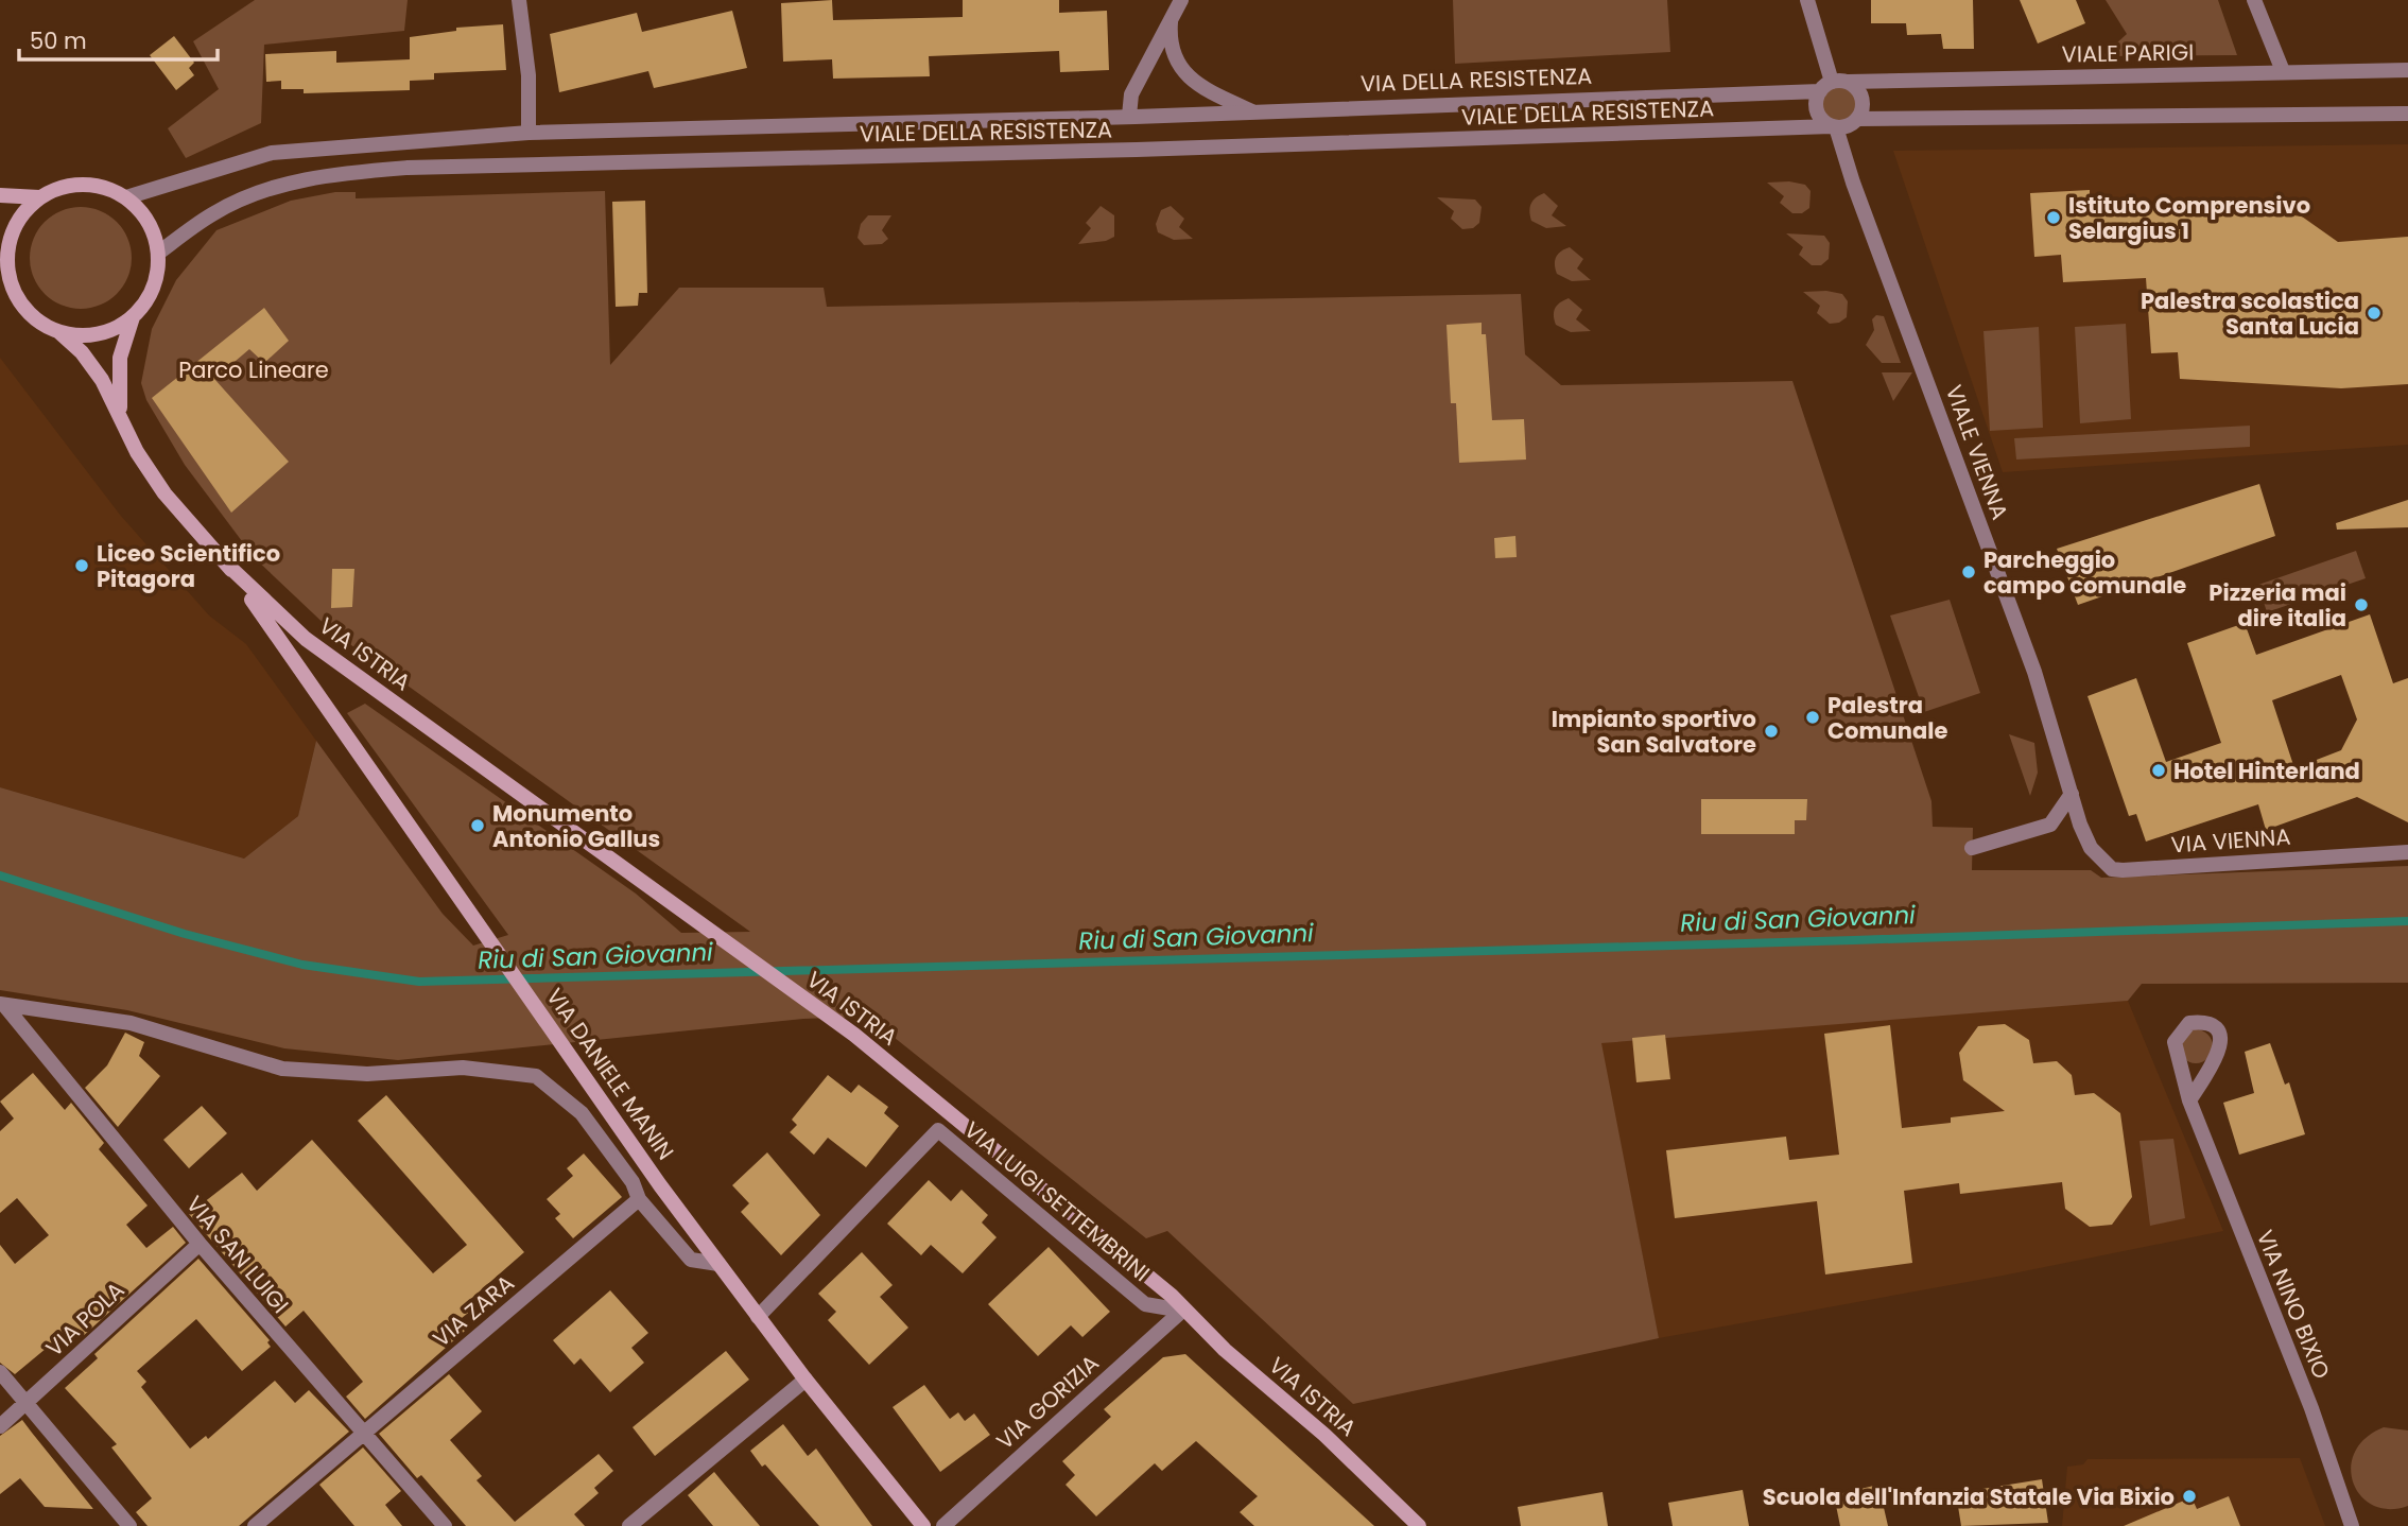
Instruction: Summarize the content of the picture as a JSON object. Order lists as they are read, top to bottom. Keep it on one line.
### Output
{"streets":{"main road":["VIA ISTRIA","VIA DANIELE MANIN"],"street":["VIALE PARIGI","VIA DELLA RESISTENZA","VIALE DELLA RESISTENZA","VIALE VIENNA","VIA VIENNA","VIA LUIGI SETTEMBRINI","VIA SAN LUIGI","VIA NINO BIXIO","VIA ZARA","VIA POLA","VIA GORIZIA"]},"crossings":[["VIALE PARIGI","VIA DELLA RESISTENZA"],["VIALE PARIGI","VIALE DELLA RESISTENZA"],["VIALE PARIGI","VIALE VIENNA"],["VIA DELLA RESISTENZA","VIALE DELLA RESISTENZA"],["VIA DELLA RESISTENZA","VIALE VIENNA"],["VIALE DELLA RESISTENZA","VIALE VIENNA"],["VIALE DELLA RESISTENZA","VIA DANIELE MANIN"],["VIALE VIENNA","VIA VIENNA"],["VIA ISTRIA","VIA DANIELE MANIN"],["VIA ISTRIA","VIA LUIGI SETTEMBRINI"],["VIA ISTRIA","VIA GORIZIA"],["VIA DANIELE MANIN","VIA LUIGI SETTEMBRINI"],["VIA LUIGI SETTEMBRINI","VIA GORIZIA"],["VIA SAN LUIGI","VIA ZARA"],["VIA SAN LUIGI","VIA POLA"]],"water":["Riu di San Giovanni"],"parks":["Parco Lineare"],"places":["Istituto Comprensivo Selargius 1","Palestra scolastica Santa Lucia","Liceo Scientifico Pitagora","Parcheggio campo comunale","Pizzeria mai dire italia","Palestra Comunale","Impianto sportivo San Salvatore","Hotel Hinterland","Monumento Antonio Gallus","Scuola dell'Infanzia Statale Via Bixio"],"scale_bar":"50 m"}
